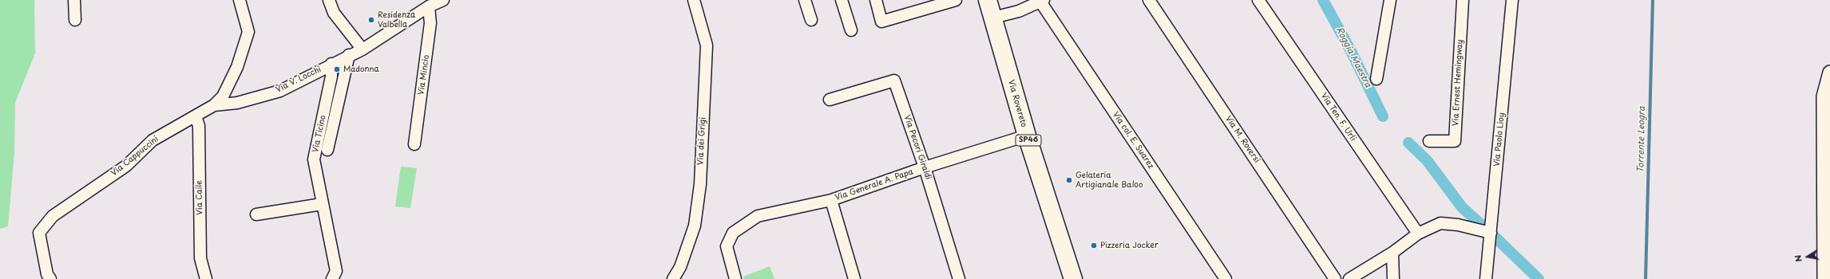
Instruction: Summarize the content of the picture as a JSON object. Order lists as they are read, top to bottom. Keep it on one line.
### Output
{"streets":{"main road":["Via Rovereto","SP46"],"street":["Via Mincio","Via V. Locchi","Via Ernest Hemingway","Via Ten. F. Urli","Via Ticino","Via M. Roversi","Via Paolo Lioy","Via col. E. Suarez","Via dei Grigi","Via Pecori Giraldi","Via Cappuccini","Via Generale A. Papa","Via Caile"]},"crossings":[["Via Mincio","Via V. Locchi"],["Via V. Locchi","Via Ticino"],["Via V. Locchi","Via Cappuccini"],["Via Rovereto","Via Generale A. Papa"],["Via Pecori Giraldi","Via Generale A. Papa"],["Via Cappuccini","Via Caile"]],"water":["Roggia Maestra","Torrente Leogra"],"places":["Residenza Valbella","Madonna","Gelateria Artigianale Baloo","Pizzeria Jocker"],"north":"left"}
